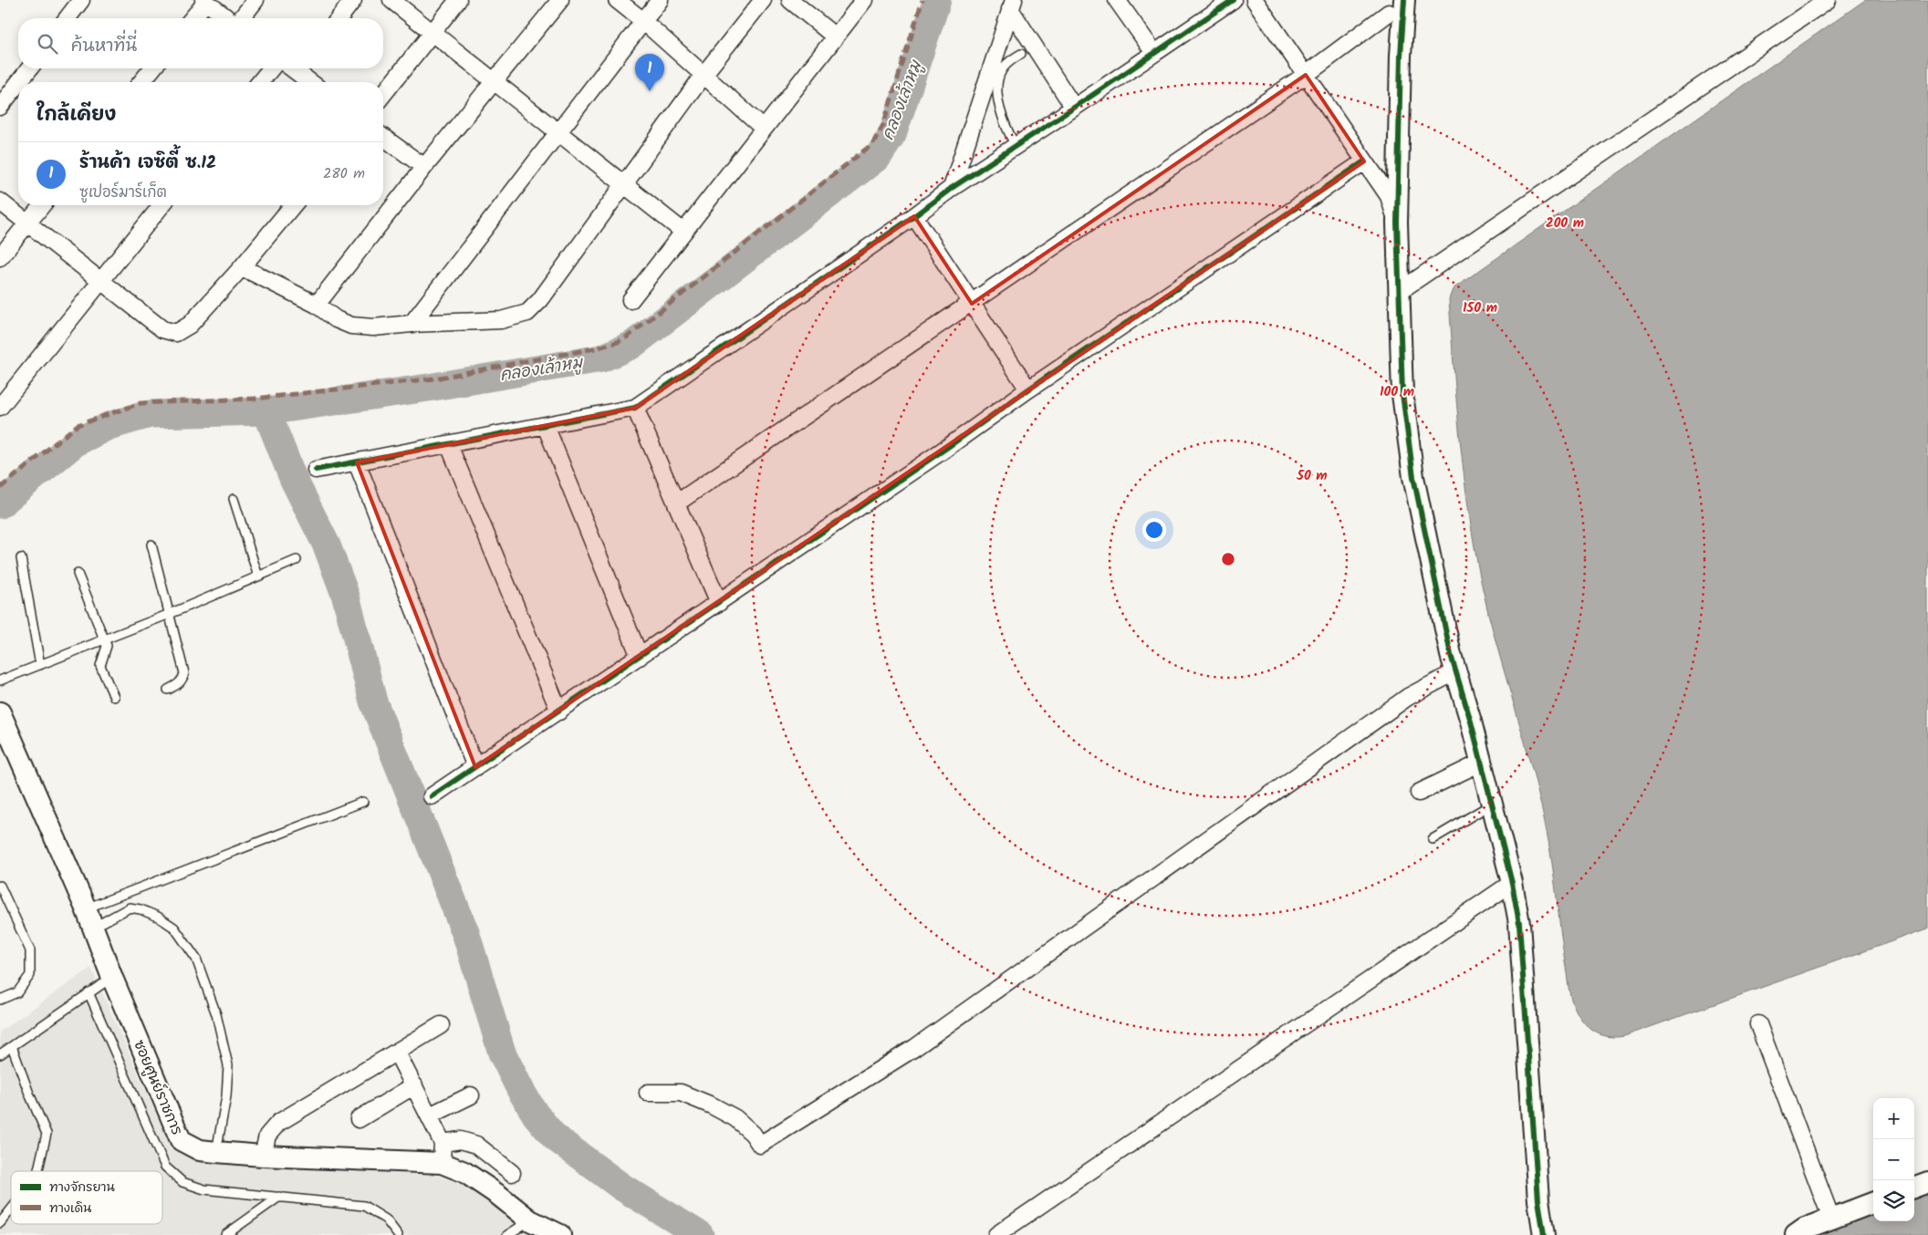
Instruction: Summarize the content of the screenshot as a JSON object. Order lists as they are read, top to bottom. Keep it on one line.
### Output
{"streets":{"street":["ซอยศูนย์ราชการ"]},"water":["คลองเล้าหมู"],"legend":["ทางจักรยาน","ทางเดิน"],"page":{"search":"ค้นหาที่นี่","pins":"1","heading":"ใกล้เคียง","list":[{"mark":"1","name":"ร้านค้า เจซิตี้ ซ.12","note":"ซูเปอร์มาร์เก็ต","value":"280 m"}],"map_buttons":["+","−"]},"rings":["200 m","150 m","100 m","50 m"]}
